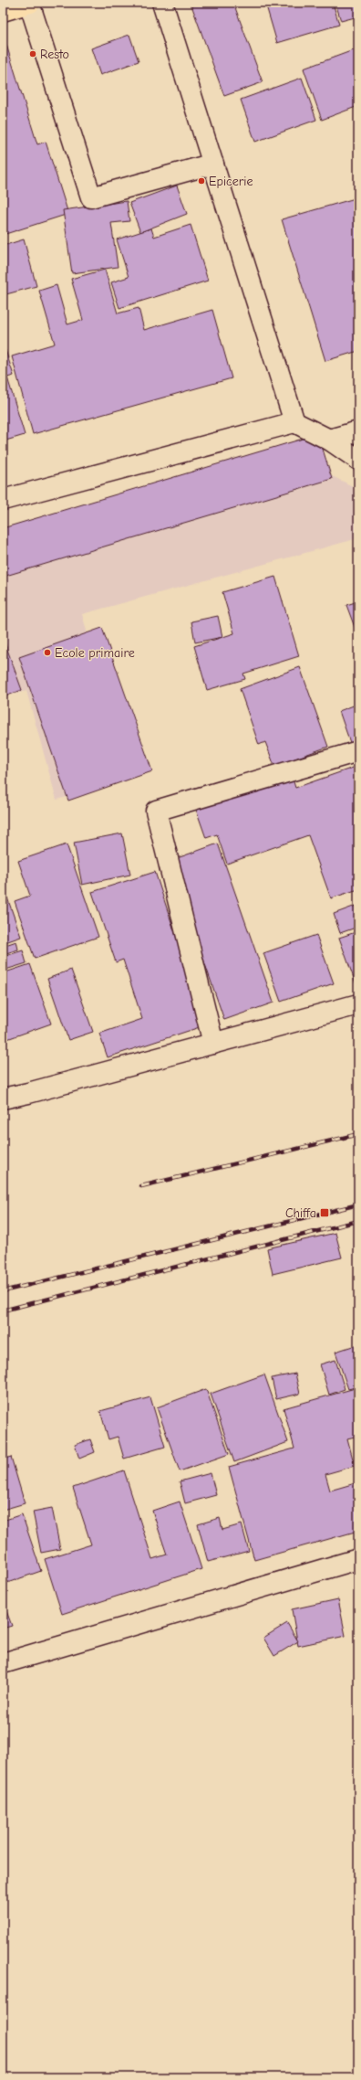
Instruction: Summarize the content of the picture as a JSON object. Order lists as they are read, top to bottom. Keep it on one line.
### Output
{"places":{"other":["Resto","Epicerie","Ecole primaire"],"transit":["Chiffa"]}}
